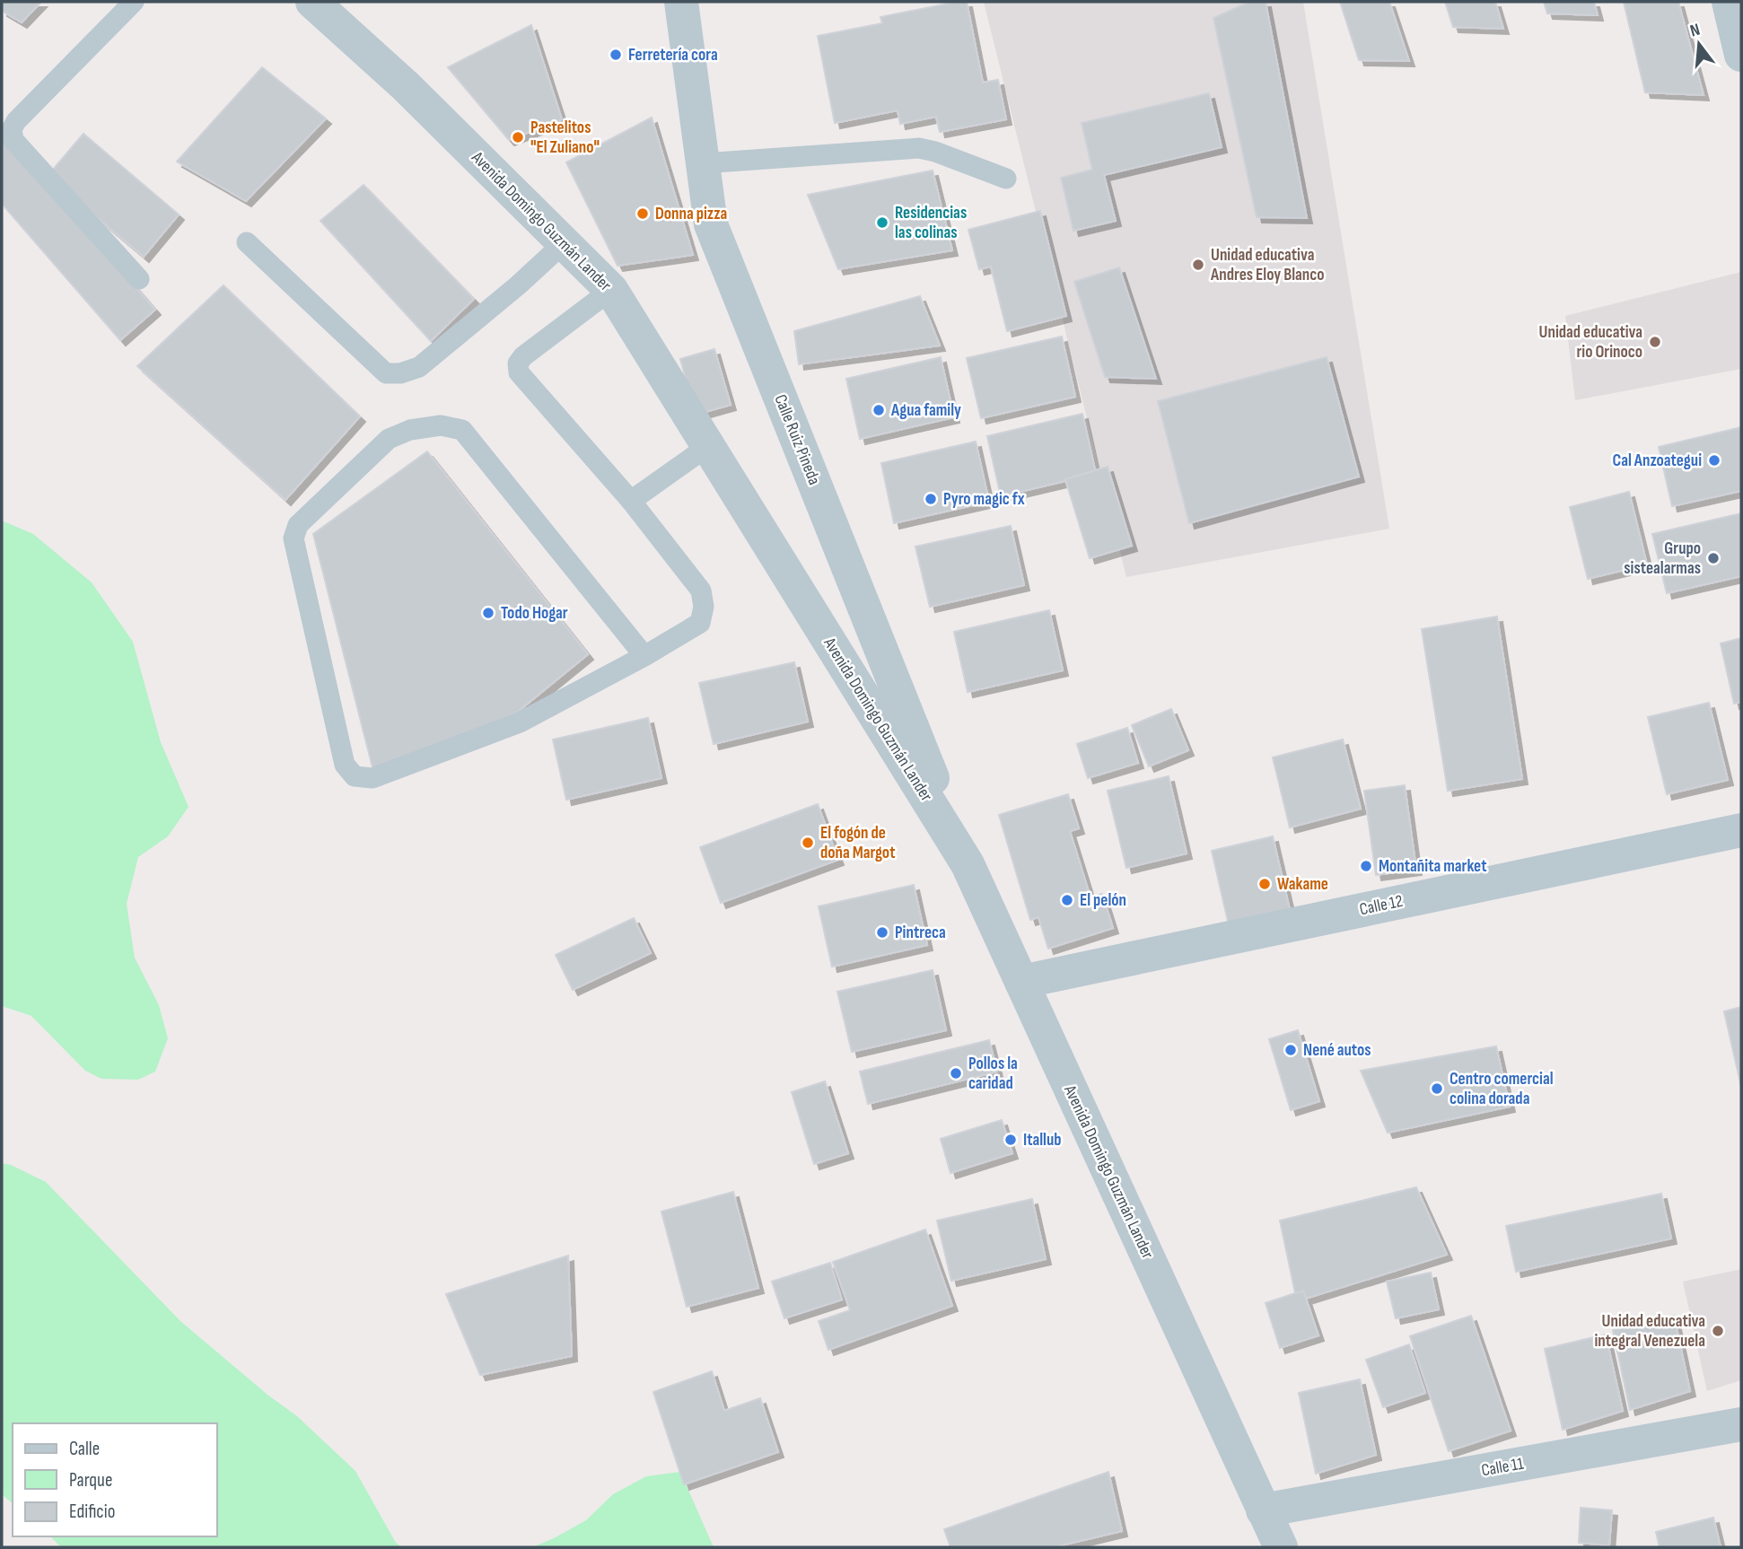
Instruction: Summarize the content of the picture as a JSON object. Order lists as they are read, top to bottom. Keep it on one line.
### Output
{"streets":{"street":["Avenida Domingo Guzmán Lander","Calle Ruiz Pineda","Calle 12","Calle 11"]},"crossings":[["Avenida Domingo Guzmán Lander","Calle Ruiz Pineda"],["Avenida Domingo Guzmán Lander","Calle 12"],["Avenida Domingo Guzmán Lander","Calle 11"]],"places":["Ferretería cora","Pastelitos \"El Zuliano\"","Donna pizza","Residencias las colinas","Unidad educativa Andres Eloy Blanco","Unidad educativa rio Orinoco","Agua family","Cal Anzoategui","Pyro magic fx","Grupo sistealarmas","Todo Hogar","El fogón de doña Margot","Montañita market","Wakame","El pelón","Pintreca","Nené autos","Pollos la caridad","Centro comercial colina dorada","Itallub","Unidad educativa integral Venezuela"],"legend":["Calle","Parque","Edificio"],"north":"top"}
